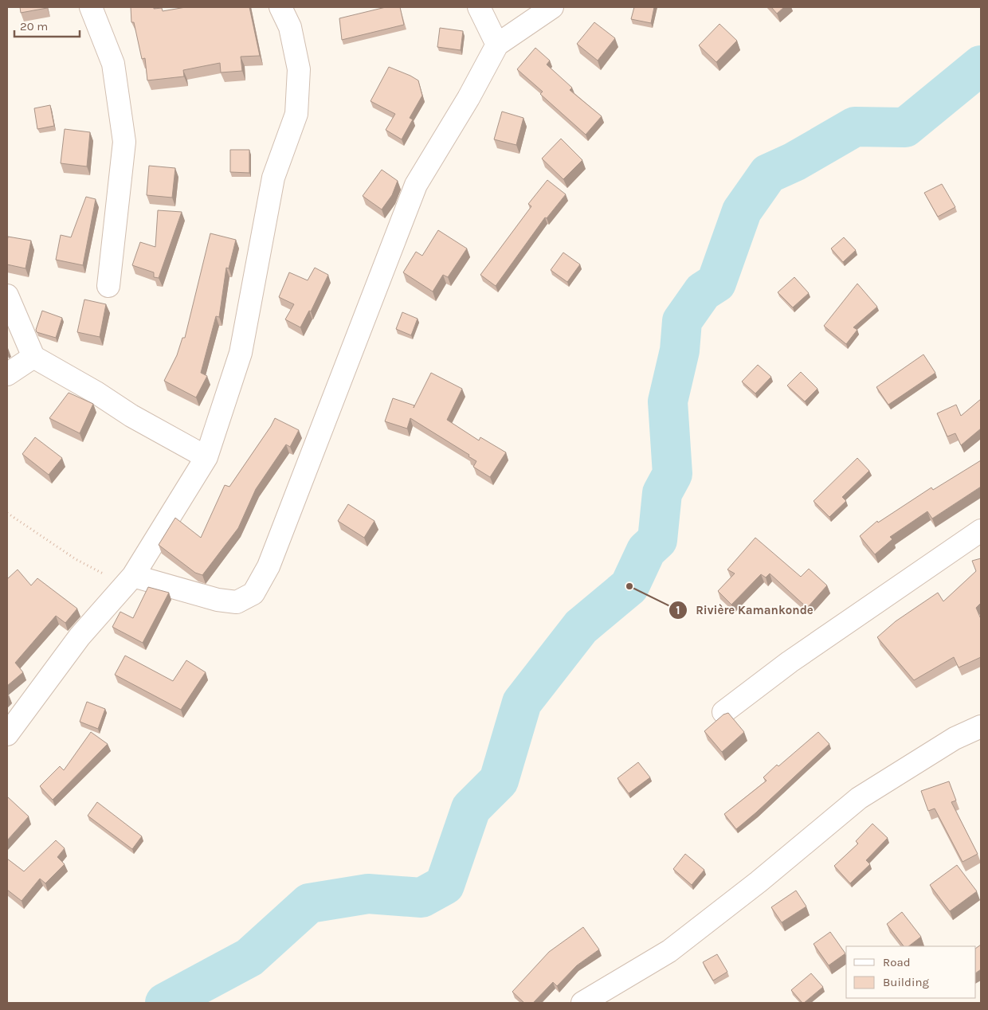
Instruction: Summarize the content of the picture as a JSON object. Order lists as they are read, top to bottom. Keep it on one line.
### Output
{"places":["Rivière Kamankonde"],"legend":["Road","Building"],"scale_bar":"20 m"}
